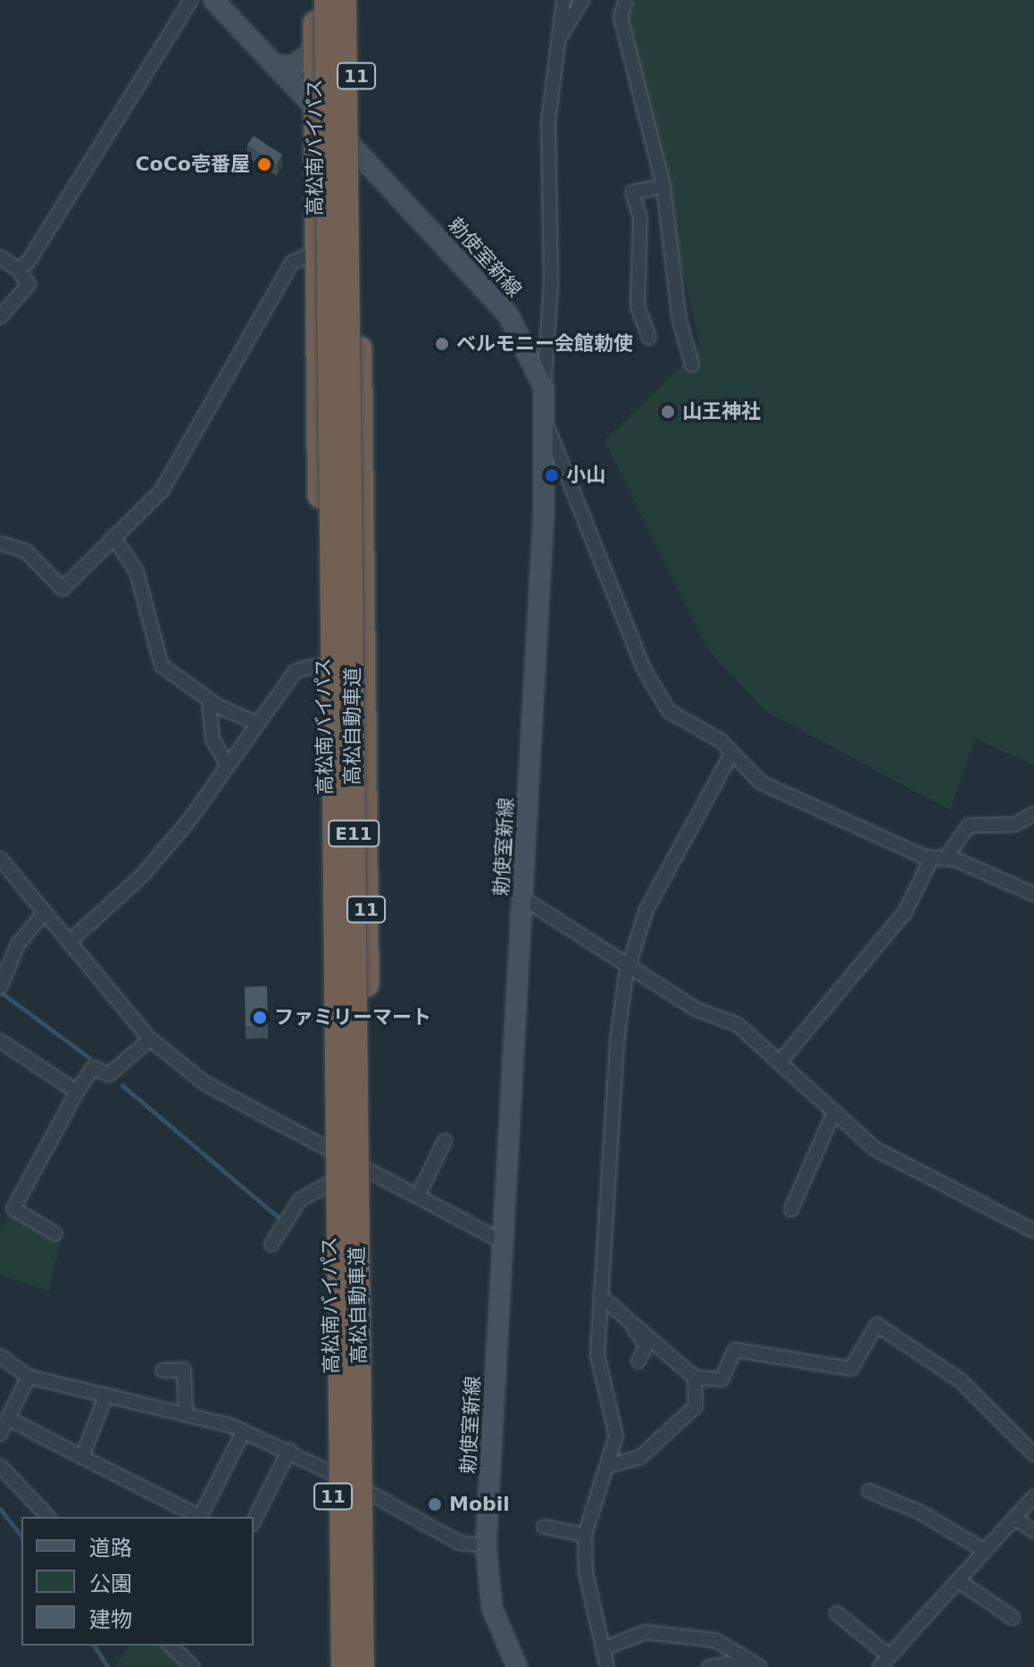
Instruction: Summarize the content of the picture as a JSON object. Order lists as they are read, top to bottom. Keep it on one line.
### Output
{"streets":{"highway":["11","高松南バイパス","高松自動車道","E11"],"main road":["勅使室新線"]},"crossings":[["高松南バイパス","勅使室新線"]],"places":["CoCo壱番屋","ベルモニー会館勅使","山王神社","小山","ファミリーマート","Mobil"],"legend":["道路","公園","建物"]}
